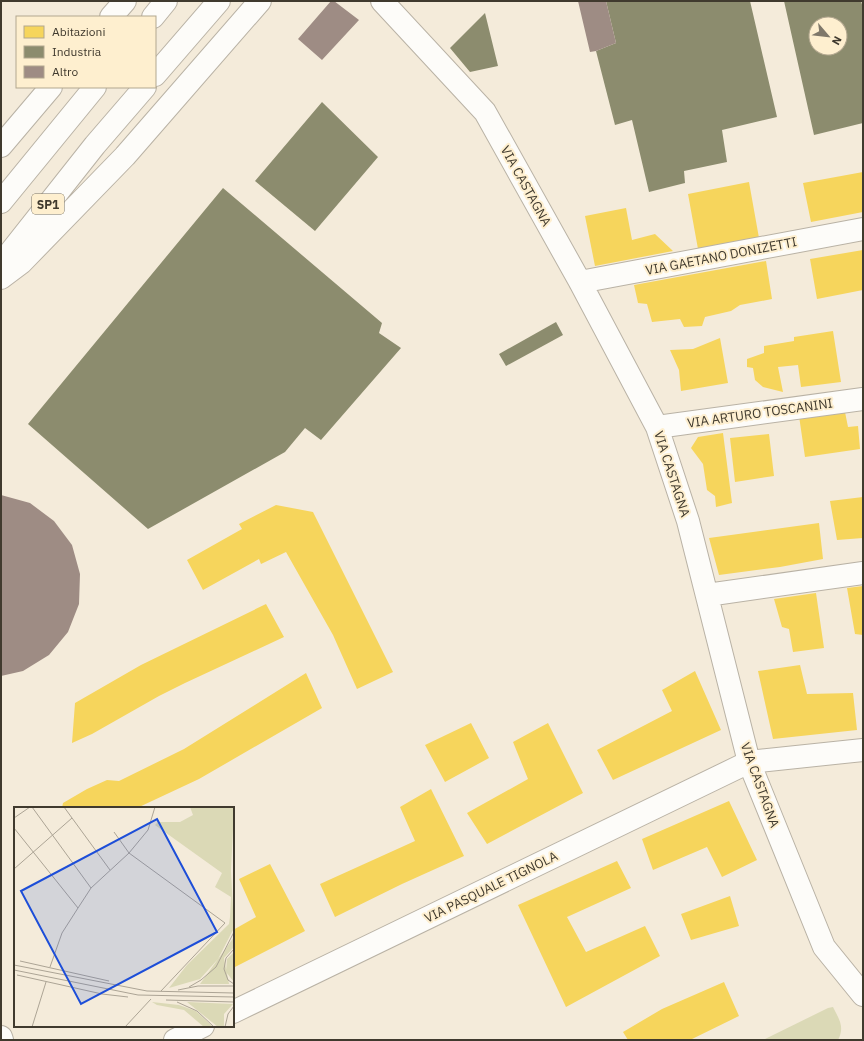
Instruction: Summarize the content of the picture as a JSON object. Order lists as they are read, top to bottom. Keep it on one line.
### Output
{"streets":{"main road":["VIA CASTAGNA","SP1","VIA GAETANO DONIZETTI","VIA ARTURO TOSCANINI","VIA PASQUALE TIGNOLA"]},"crossings":[["VIA CASTAGNA","VIA GAETANO DONIZETTI"],["VIA CASTAGNA","VIA ARTURO TOSCANINI"],["VIA CASTAGNA","VIA PASQUALE TIGNOLA"]],"legend":["Abitazioni","Industria","Altro"],"north":"bottom right"}
